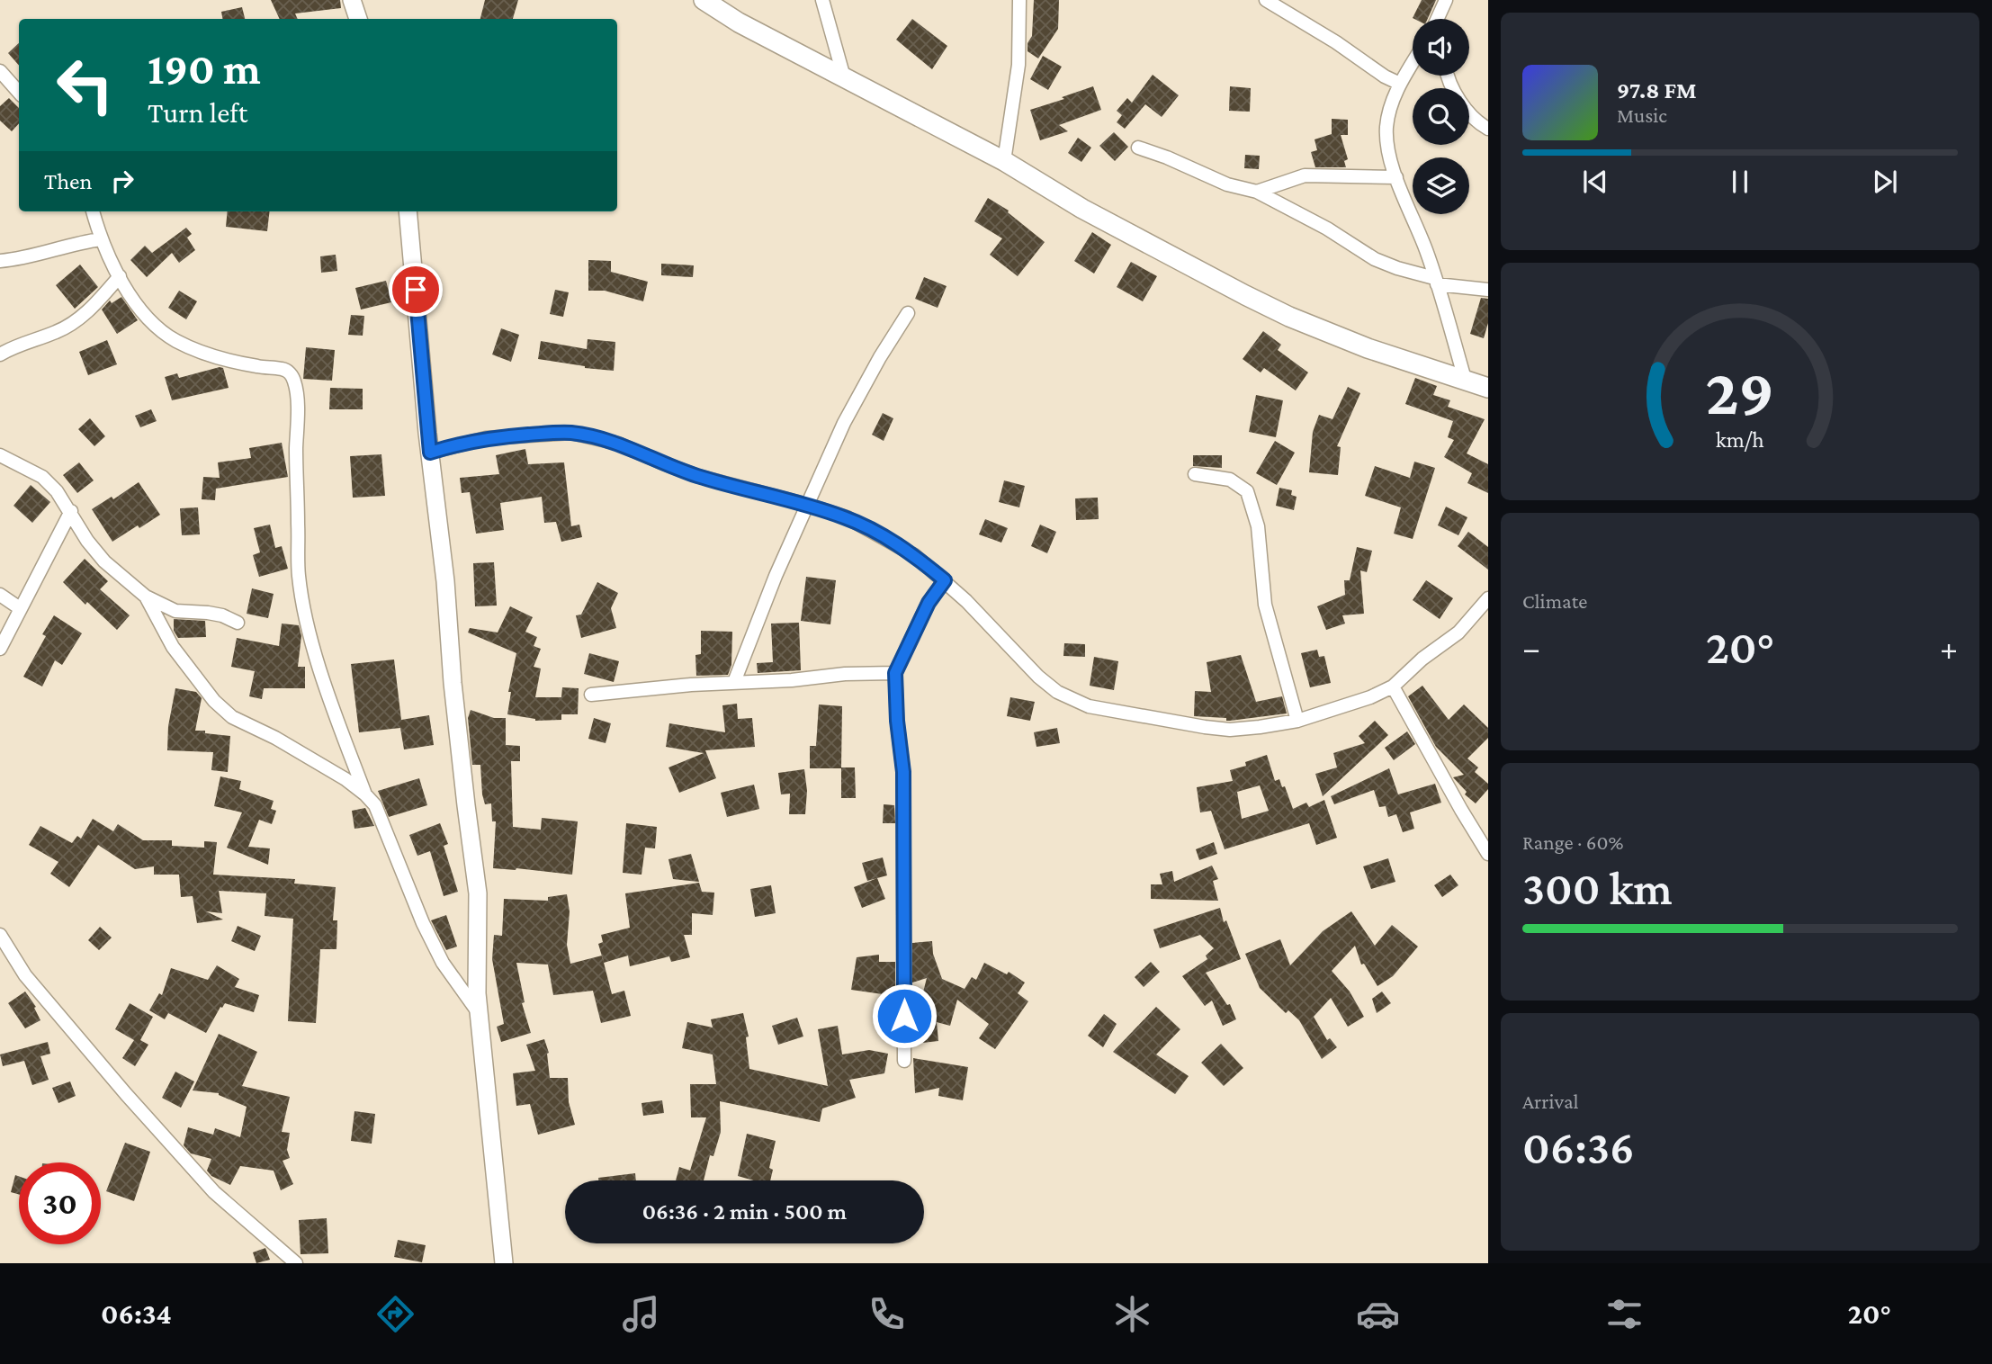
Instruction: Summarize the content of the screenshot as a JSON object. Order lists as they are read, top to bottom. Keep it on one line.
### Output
{"page":{"turn":["190 m","Turn left"],"song":["97.8 FM","Music"],"then":"Then","tile":["Climate",["Range · 60%","300 km"],["Arrival","06:36"]],"heat":["−","20°","+"],"limit":"30","trip":"06:36 · 2 min · 500 m","tabs":["06:34","20°"],"gauge":["29","km/h"]}}
